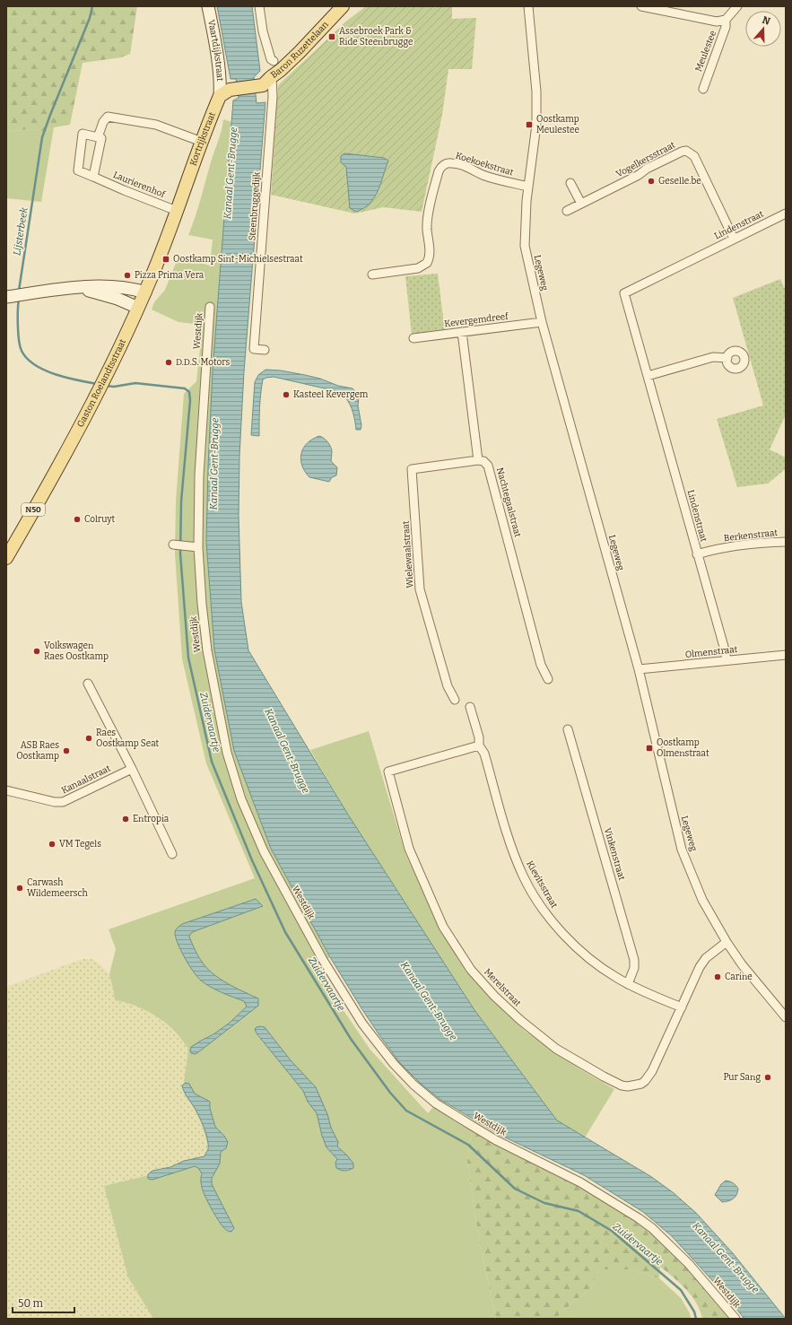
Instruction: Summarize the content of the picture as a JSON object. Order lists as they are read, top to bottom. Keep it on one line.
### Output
{"streets":{"main road":["Baron Ruzettelaan","Vaartdijkstraat","Kortrijkstraat","Gaston Roelandtsstraat","N50"],"street":["Meulestee","Vogelkersstraat","Koekoekstraat","Laurierenhof","Steenbruggedijk","Lindenstraat","Legeweg","Kevergemdreef","Westdijk","Nachtegaalstraat","Berkenstraat","Wielewaalstraat","Olmenstraat","Kanaalstraat","Vinkenstraat","Kievitsstraat","Merelstraat"]},"crossings":[["Baron Ruzettelaan","Vaartdijkstraat"],["Baron Ruzettelaan","Kortrijkstraat"],["Baron Ruzettelaan","Steenbruggedijk"],["Vaartdijkstraat","Kortrijkstraat"],["Kortrijkstraat","Laurierenhof"],["Kortrijkstraat","Gaston Roelandtsstraat"],["Vogelkersstraat","Lindenstraat"],["Koekoekstraat","Legeweg"],["Laurierenhof","Gaston Roelandtsstraat"],["Lindenstraat","Berkenstraat"],["Lindenstraat","Olmenstraat"],["Legeweg","Kevergemdreef"],["Legeweg","Olmenstraat"],["Legeweg","Merelstraat"],["Nachtegaalstraat","Wielewaalstraat"],["Vinkenstraat","Kievitsstraat"],["Kievitsstraat","Merelstraat"]],"water":["Kanaal Gent-Brugge","Lijsterbeek","Zuidervaartje"],"places":{"transit":["Assebroek Park & Ride Steenbrugge","Oostkamp Meulestee","Oostkamp Sint-Michielsestraat","Oostkamp Olmenstraat"],"other":["Geselle.be","Pizza Prima Vera","D.D.S. Motors","Kasteel Kevergem","Colruyt","Volkswagen Raes Oostkamp","Raes Oostkamp Seat","ASB Raes Oostkamp","Entropia","VM Tegels","Carwash Wildemeersch","Carine","Pur Sang"]},"scale_bar":"50 m","north":"top"}
